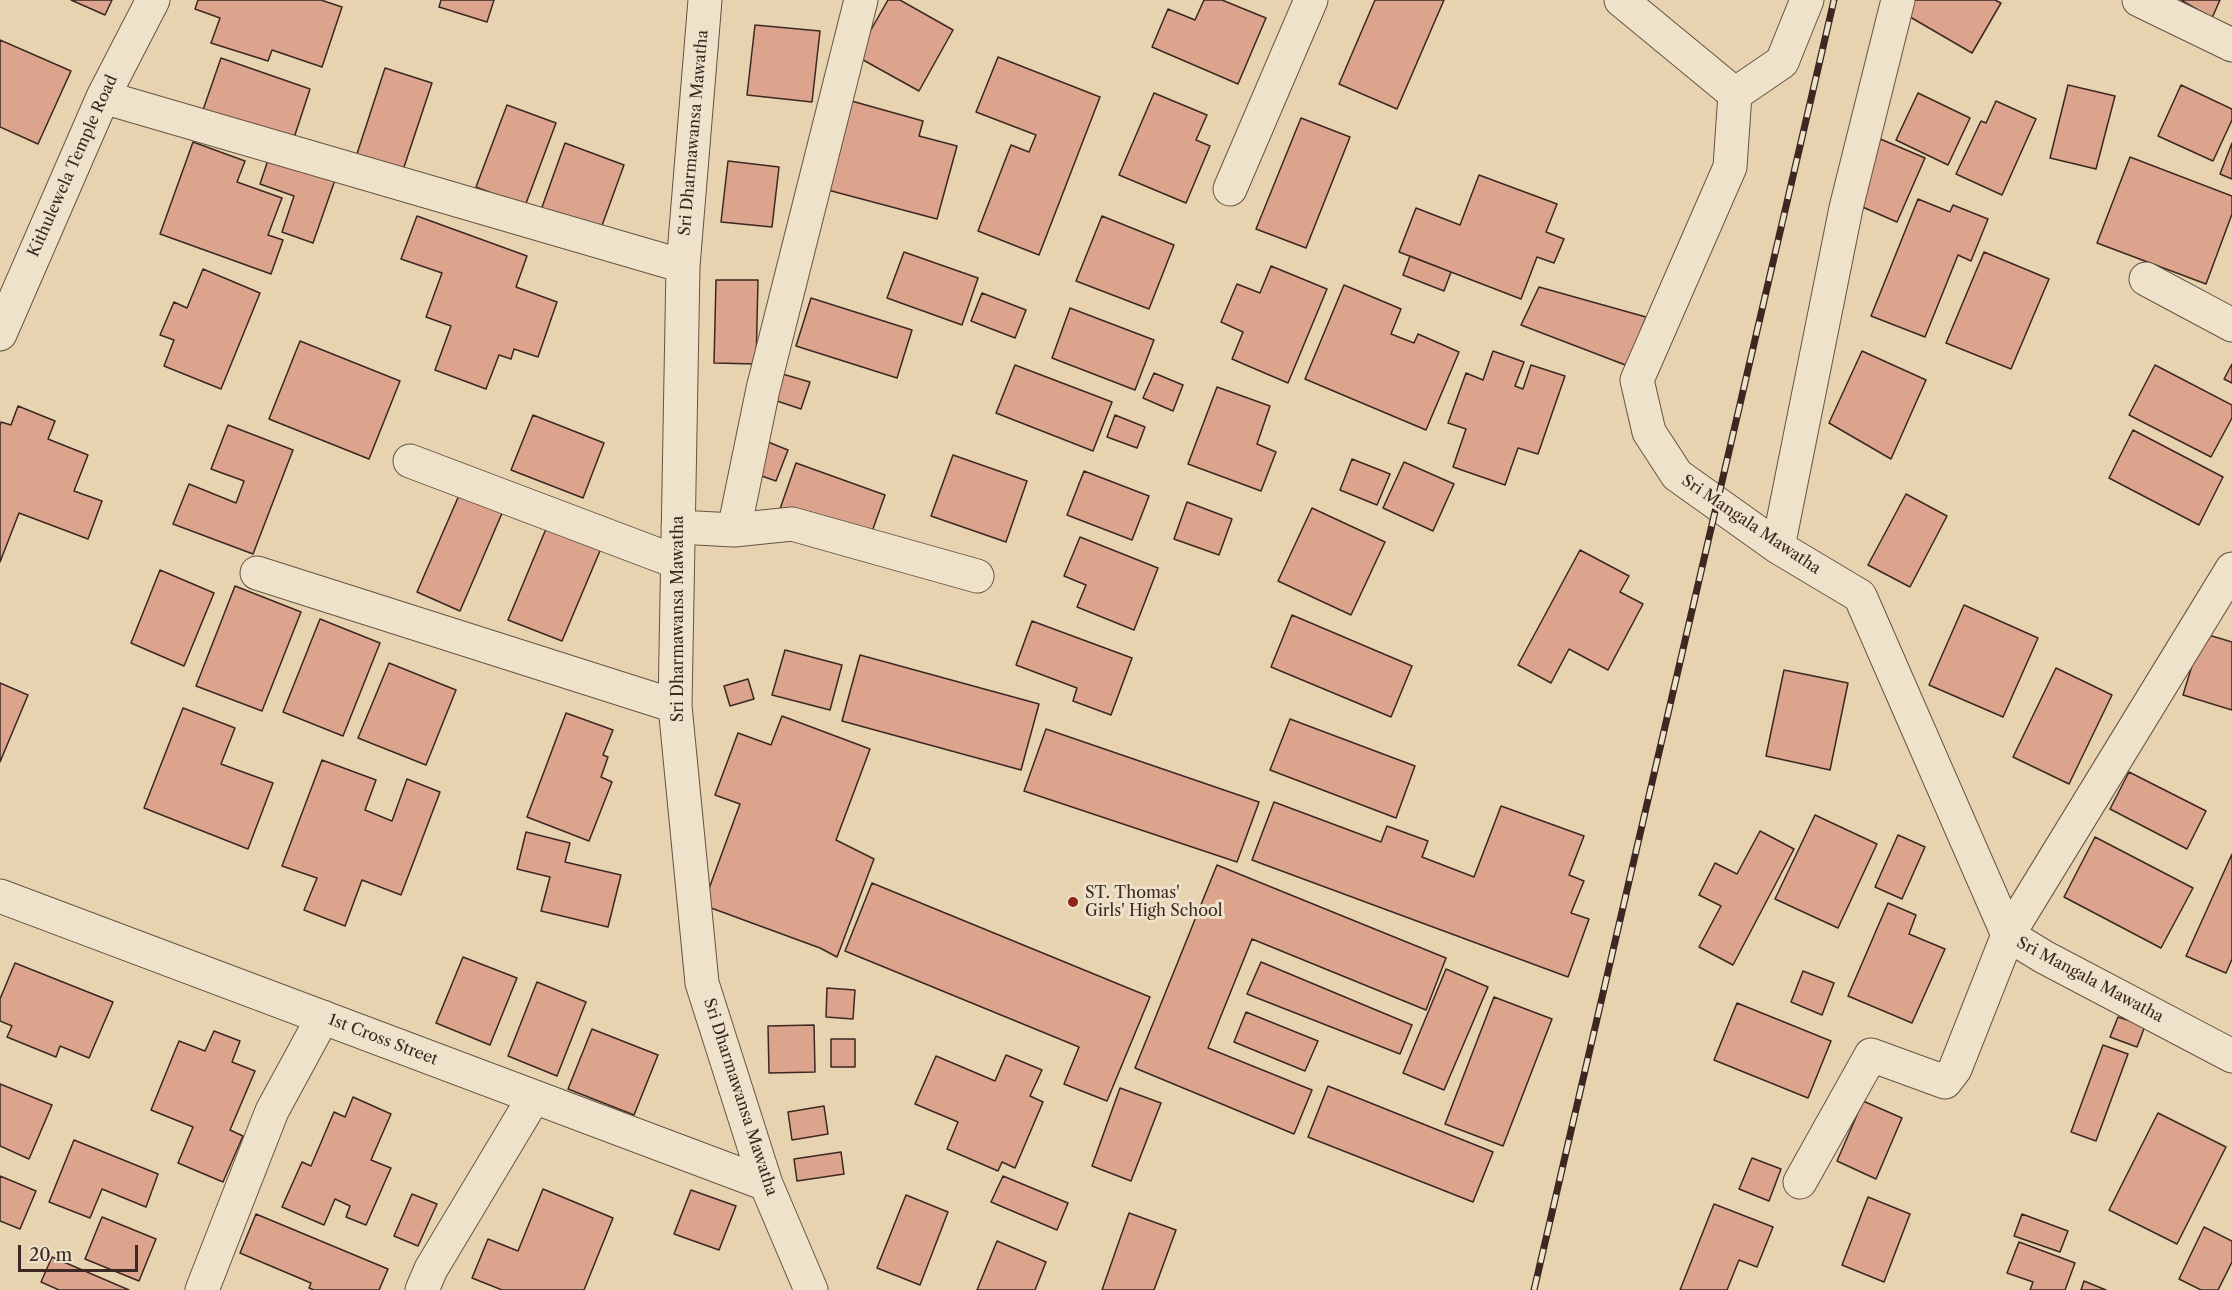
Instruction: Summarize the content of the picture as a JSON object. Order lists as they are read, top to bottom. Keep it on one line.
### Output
{"streets":{"street":["Sri Dharmawansa Mawatha","Kithulewela Temple Road","Sri Mangala Mawatha","1st Cross Street"]},"crossings":[["Sri Dharmawansa Mawatha","1st Cross Street"]],"places":["ST. Thomas' Girls' High School"],"scale_bar":"20 m"}
